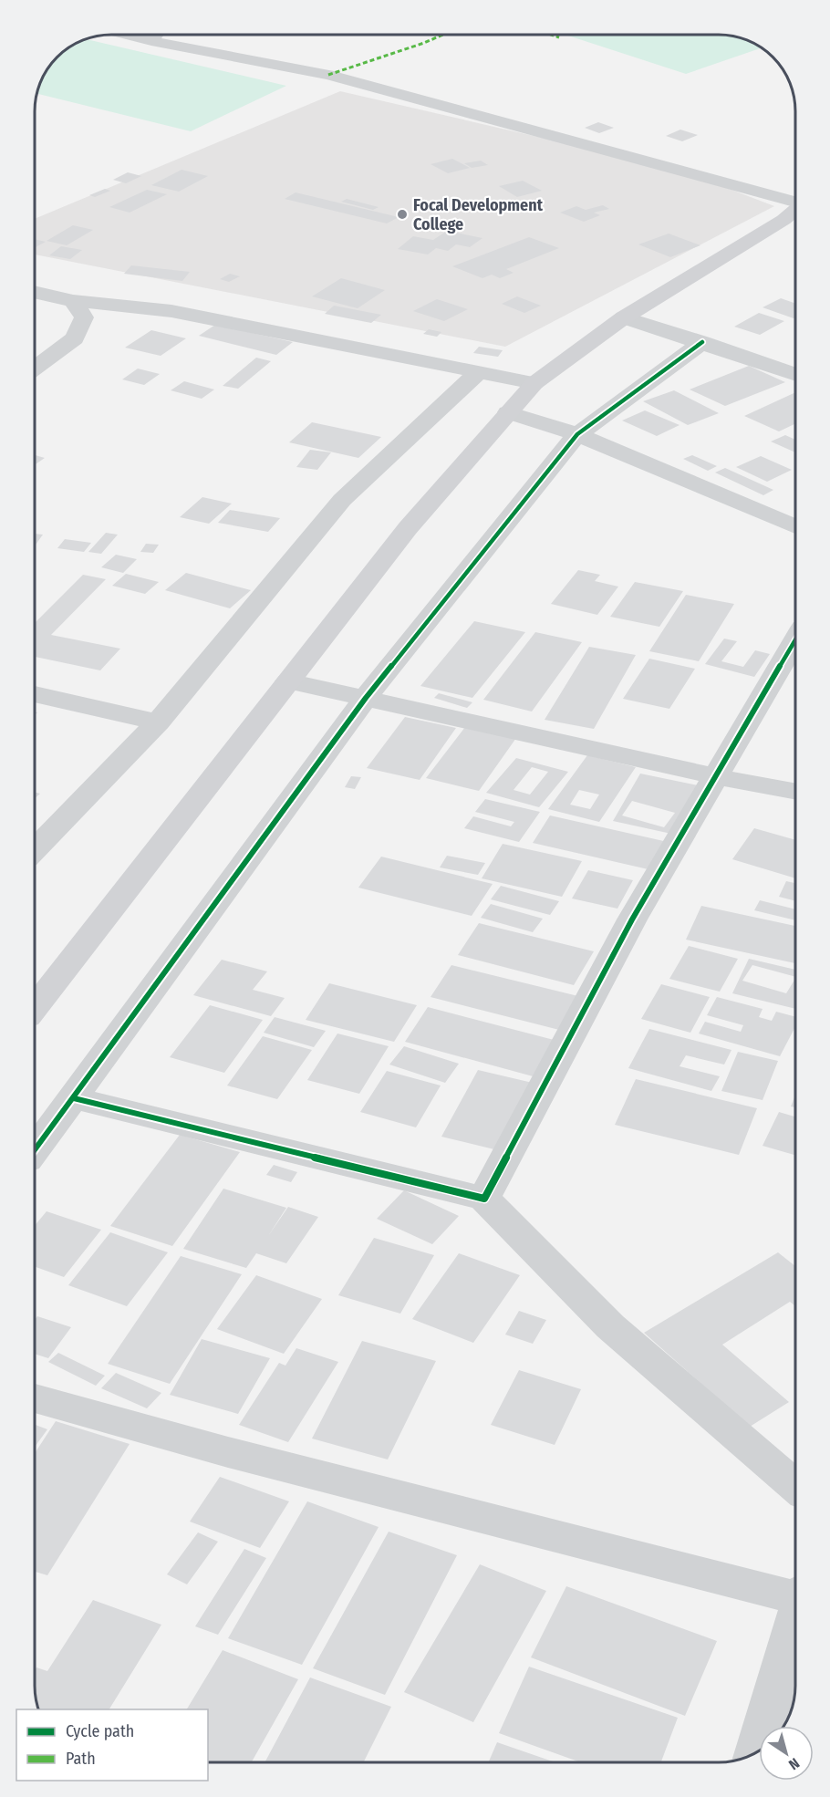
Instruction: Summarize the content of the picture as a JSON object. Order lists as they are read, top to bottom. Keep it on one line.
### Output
{"places":["Focal Development College"],"legend":["Cycle path","Path"],"north":"bottom right"}
